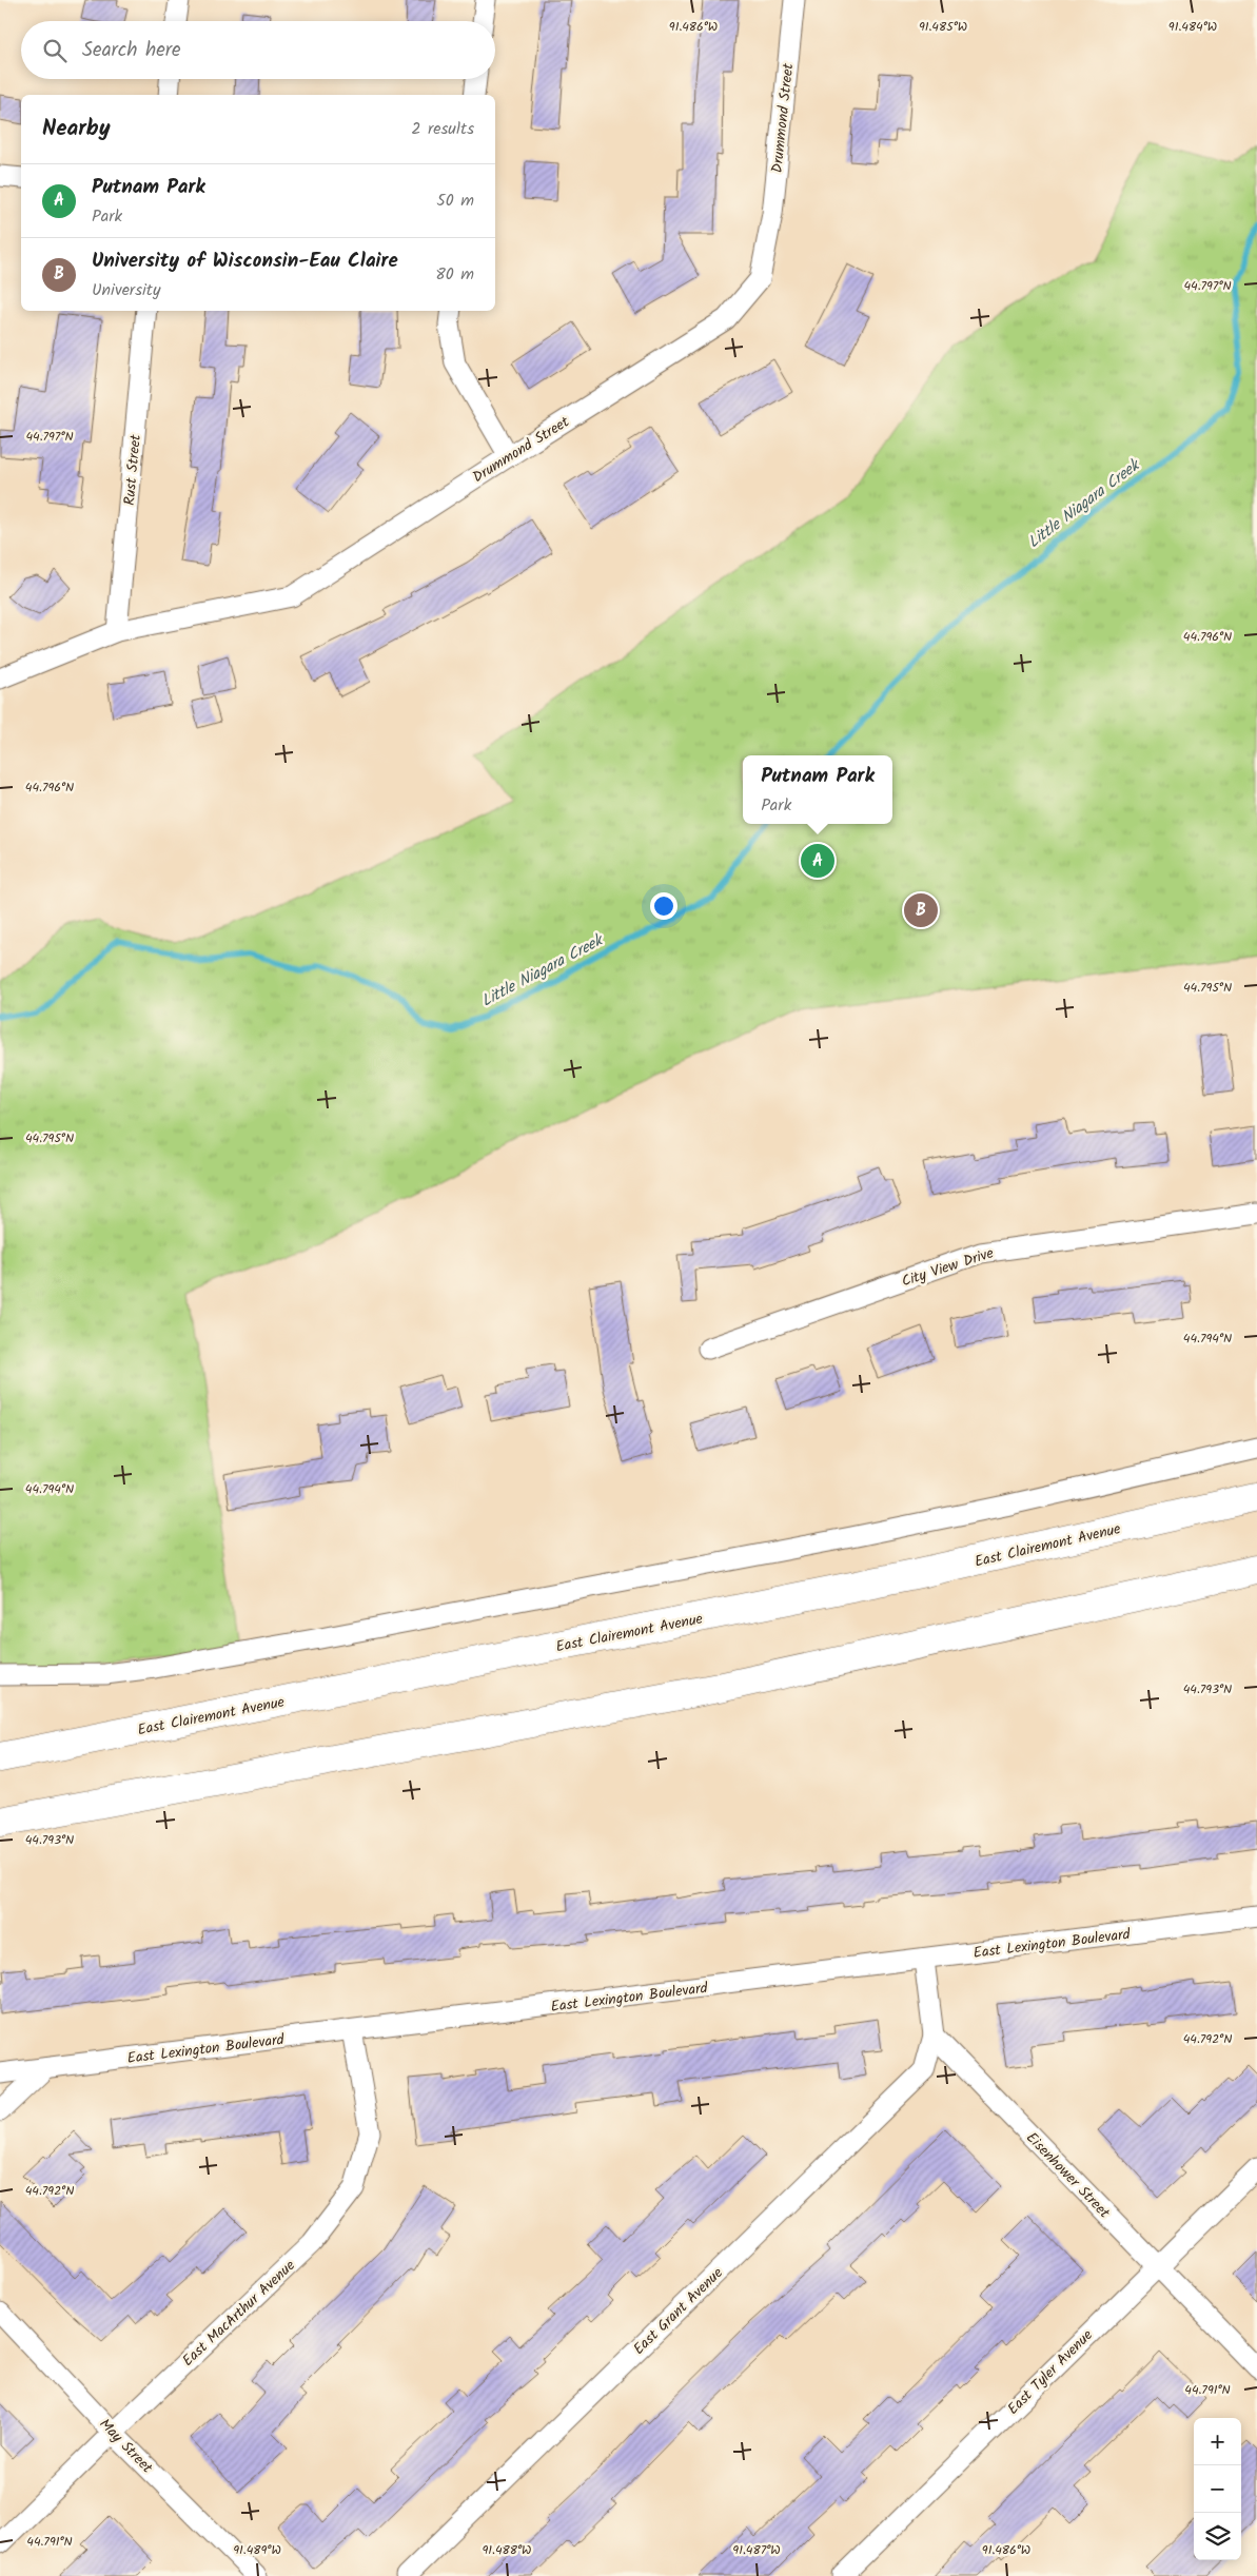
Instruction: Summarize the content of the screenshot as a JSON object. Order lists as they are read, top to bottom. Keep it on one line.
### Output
{"streets":{"main road":["East Clairemont Avenue"],"street":["Drummond Street","Rust Street","City View Drive","East Lexington Boulevard","Eisenhower Street","East Grant Avenue","East MacArthur Avenue","East Tyler Avenue","May Street"]},"crossings":[["Drummond Street","Rust Street"],["East Lexington Boulevard","East MacArthur Avenue"],["Eisenhower Street","East Grant Avenue"],["Eisenhower Street","East Tyler Avenue"],["East MacArthur Avenue","May Street"]],"water":["Little Niagara Creek"],"page":{"search":"Search here","heading":["Nearby","2 results"],"list":[{"mark":"A","name":"Putnam Park","note":"Park","value":"50 m"},{"mark":"B","name":"University of Wisconsin-Eau Claire","note":"University","value":"80 m"}],"popup":["Putnam Park","Park"],"pins":["A","B"],"map_buttons":["+","−"]},"coordinates":["91.486°W","91.485°W","91.484°W","44.797°N","44.796°N","44.795°N","44.794°N","44.793°N","44.792°N","44.791°N","91.489°W","91.488°W","91.487°W"]}
